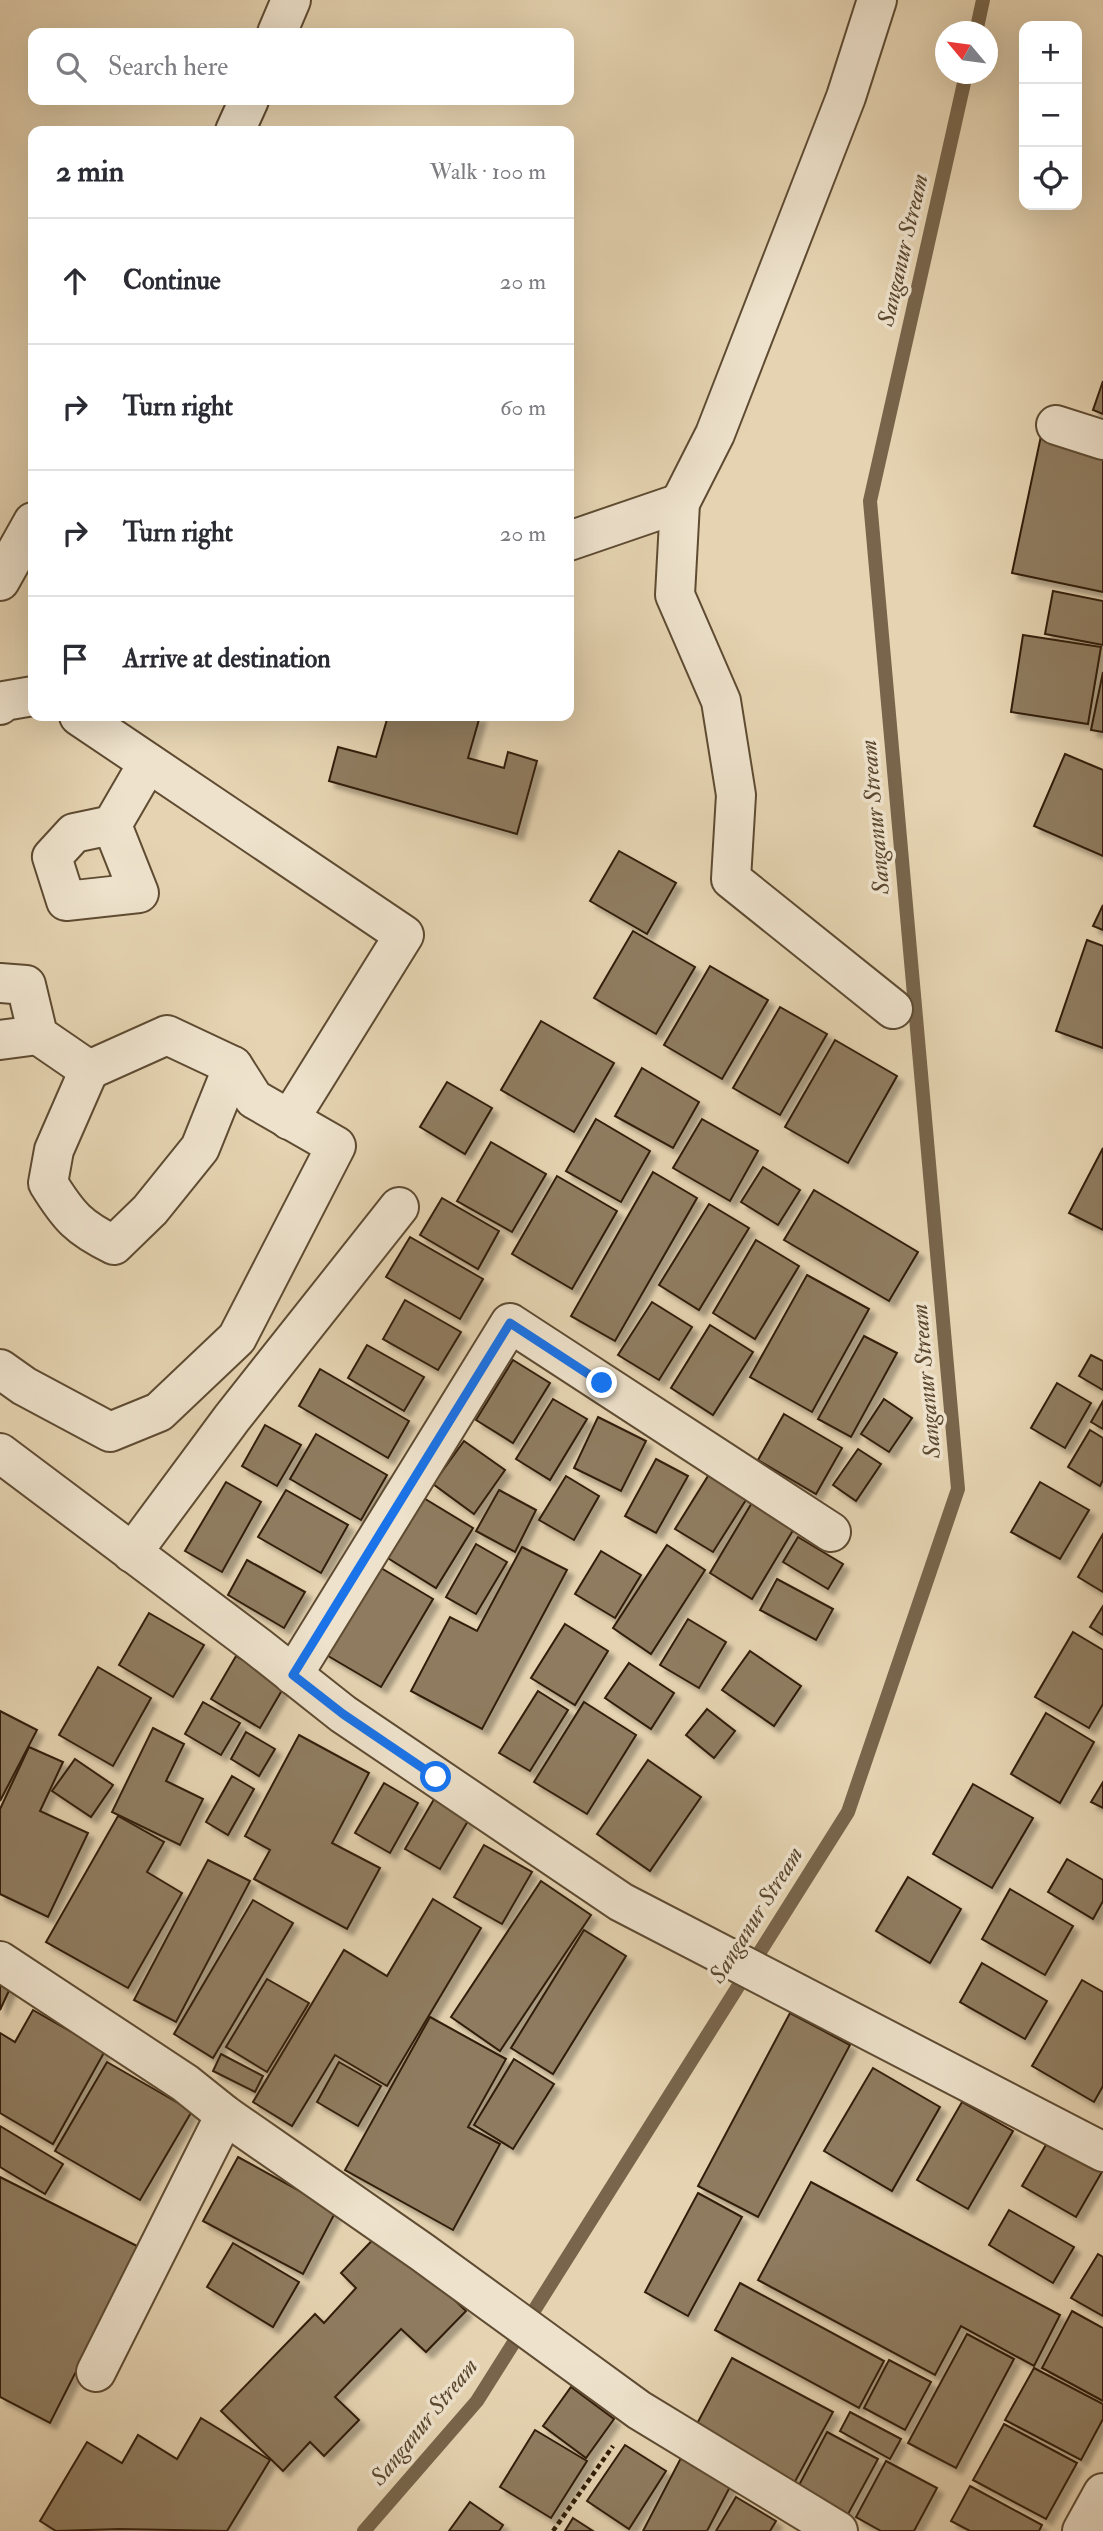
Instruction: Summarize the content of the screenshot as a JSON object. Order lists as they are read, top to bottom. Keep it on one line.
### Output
{"water":["Sanganur Stream"],"north":"top left","page":{"map_buttons":["+","−"],"search":"Search here","heading":["2 min","Walk · 100 m"],"list":[["Continue","20 m"],["Turn right","60 m"],["Turn right","20 m"],"Arrive at destination"]}}
